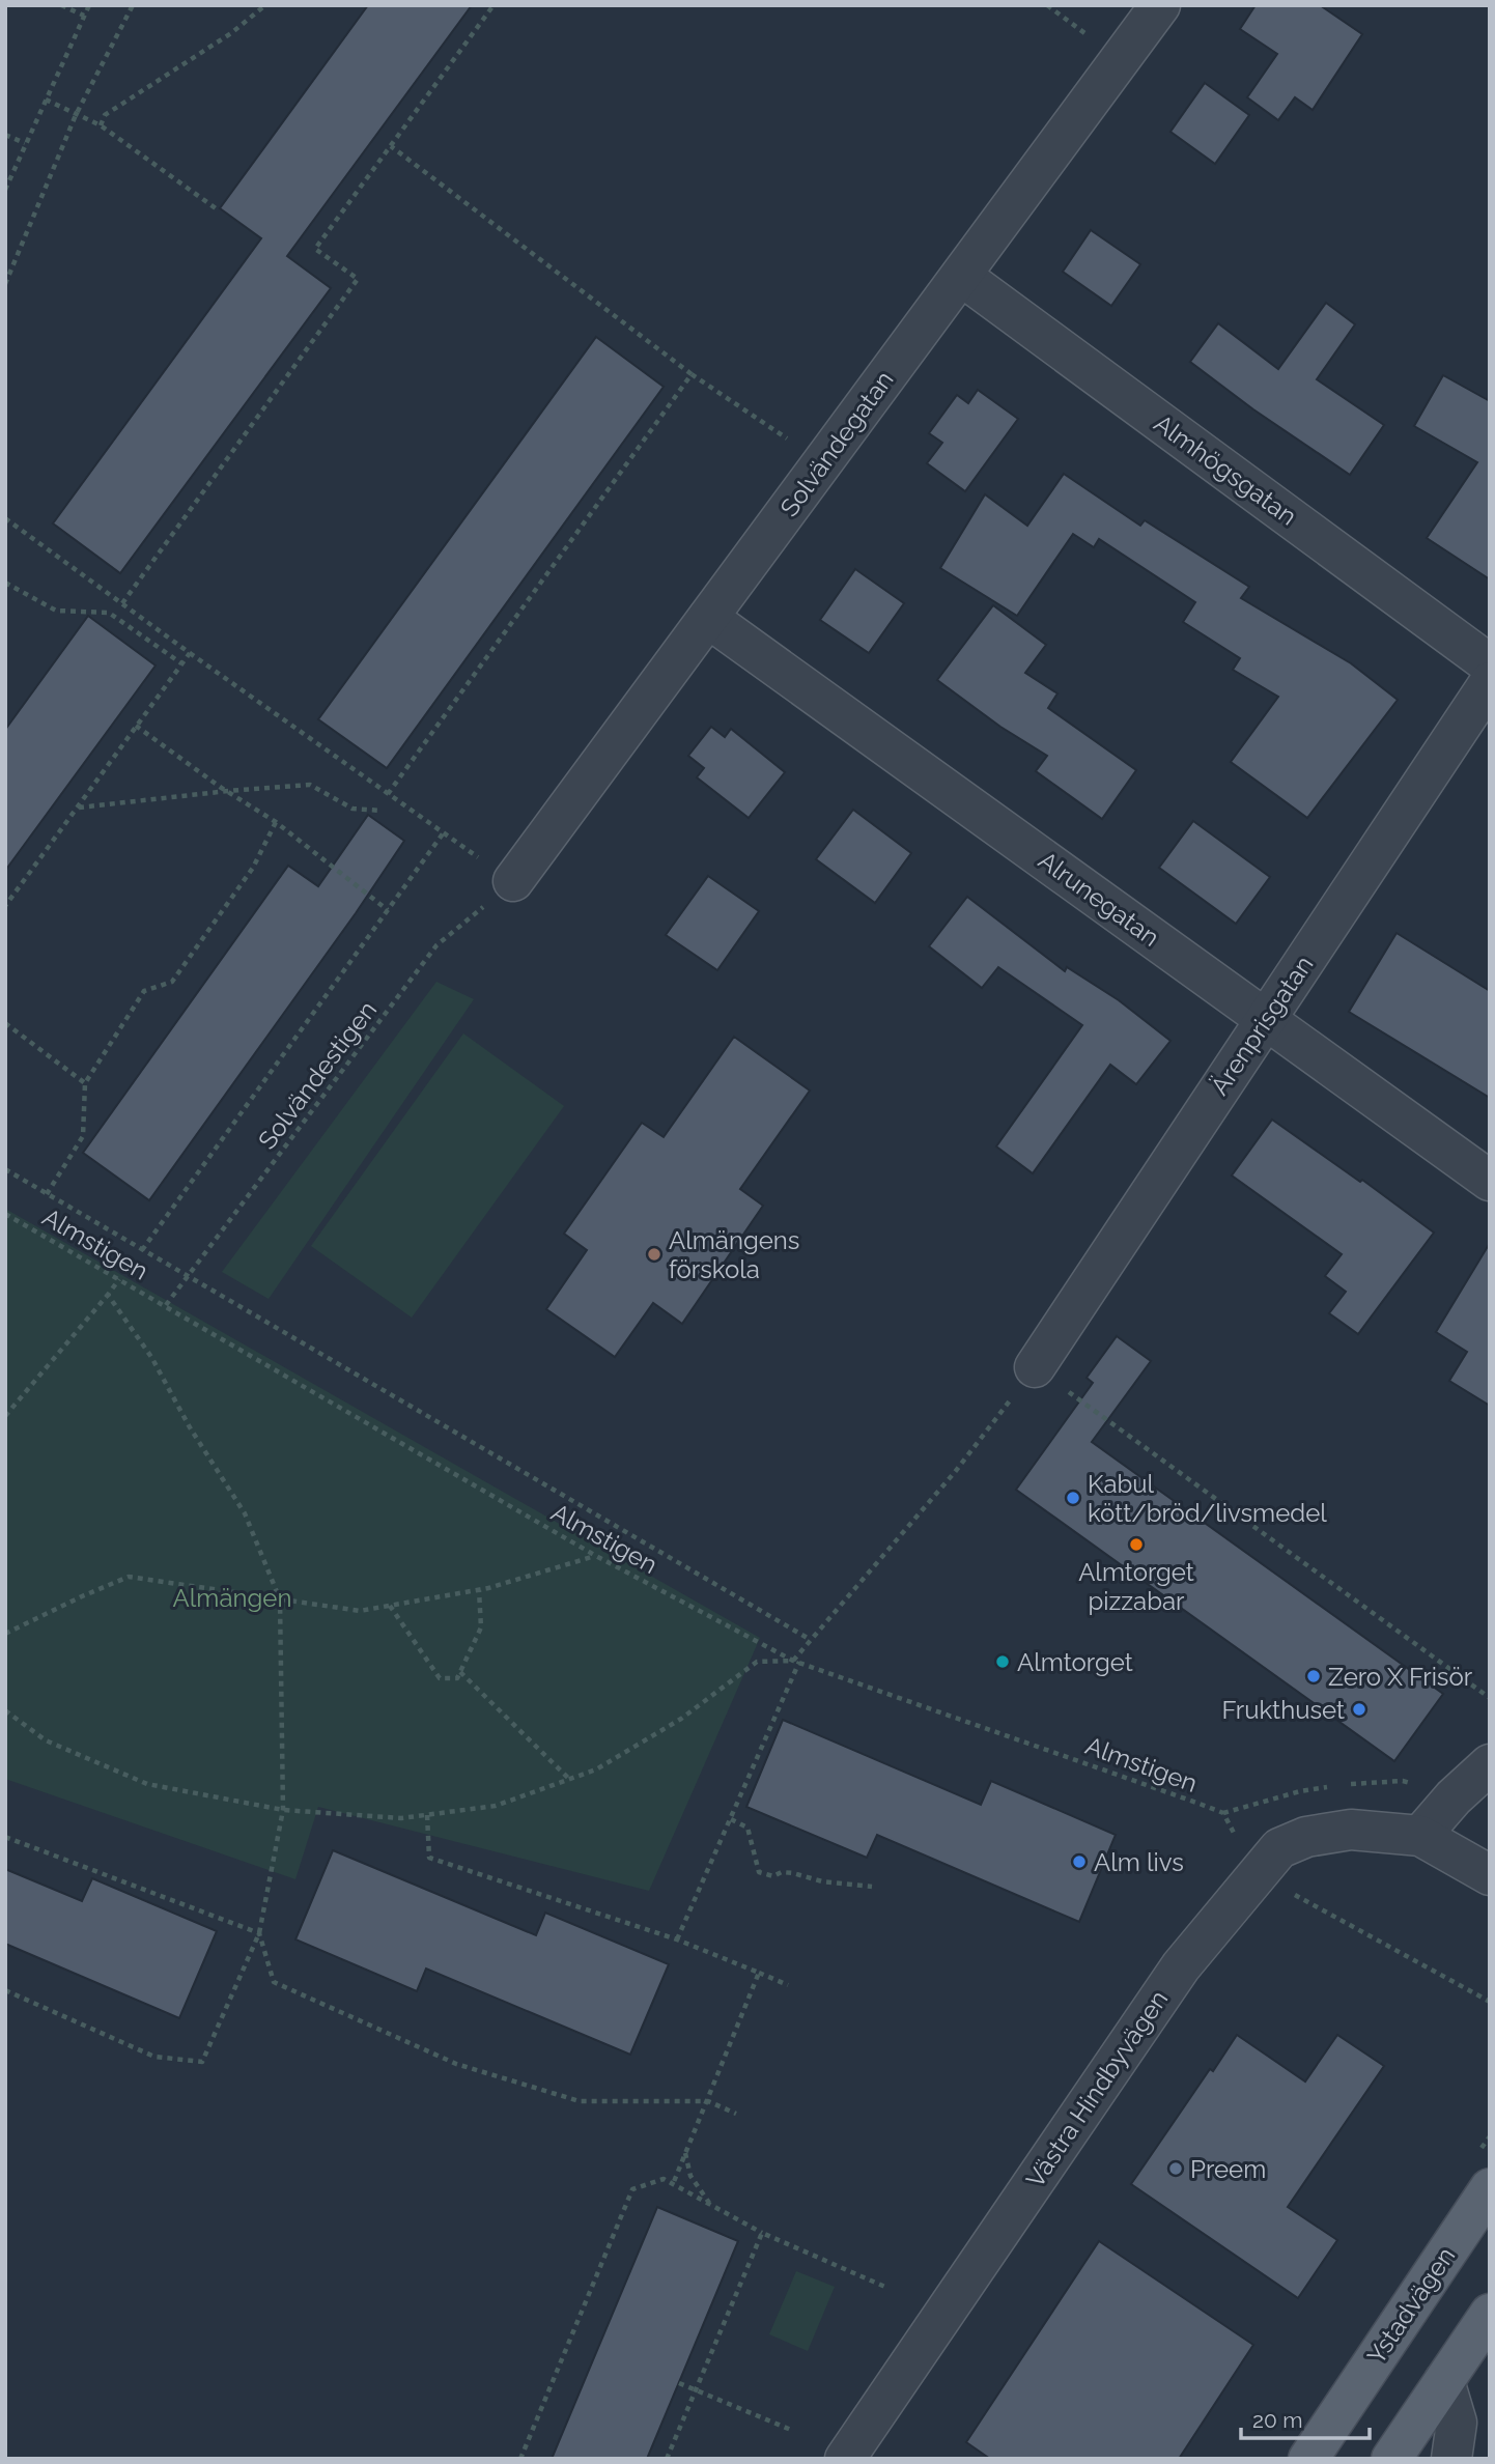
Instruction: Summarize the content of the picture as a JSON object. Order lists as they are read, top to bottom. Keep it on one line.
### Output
{"streets":{"main road":["Ystadvägen"],"street":["Solvändegatan","Almhögsgatan","Alrunegatan","Ärenprisgatan","Västra Hindbyvägen"],"path":["Solvändestigen","Almstigen"]},"crossings":[["Solvändegatan","Almhögsgatan"],["Solvändegatan","Alrunegatan"],["Solvändegatan","Solvändestigen"],["Alrunegatan","Ärenprisgatan"],["Solvändestigen","Almstigen"]],"parks":["Almängen"],"places":["Almängens förskola","Kabul kött/bröd/livsmedel","Almtorget pizzabar","Almtorget","Zero X Frisör","Frukthuset","Alm livs","Preem"],"scale_bar":"20 m"}
